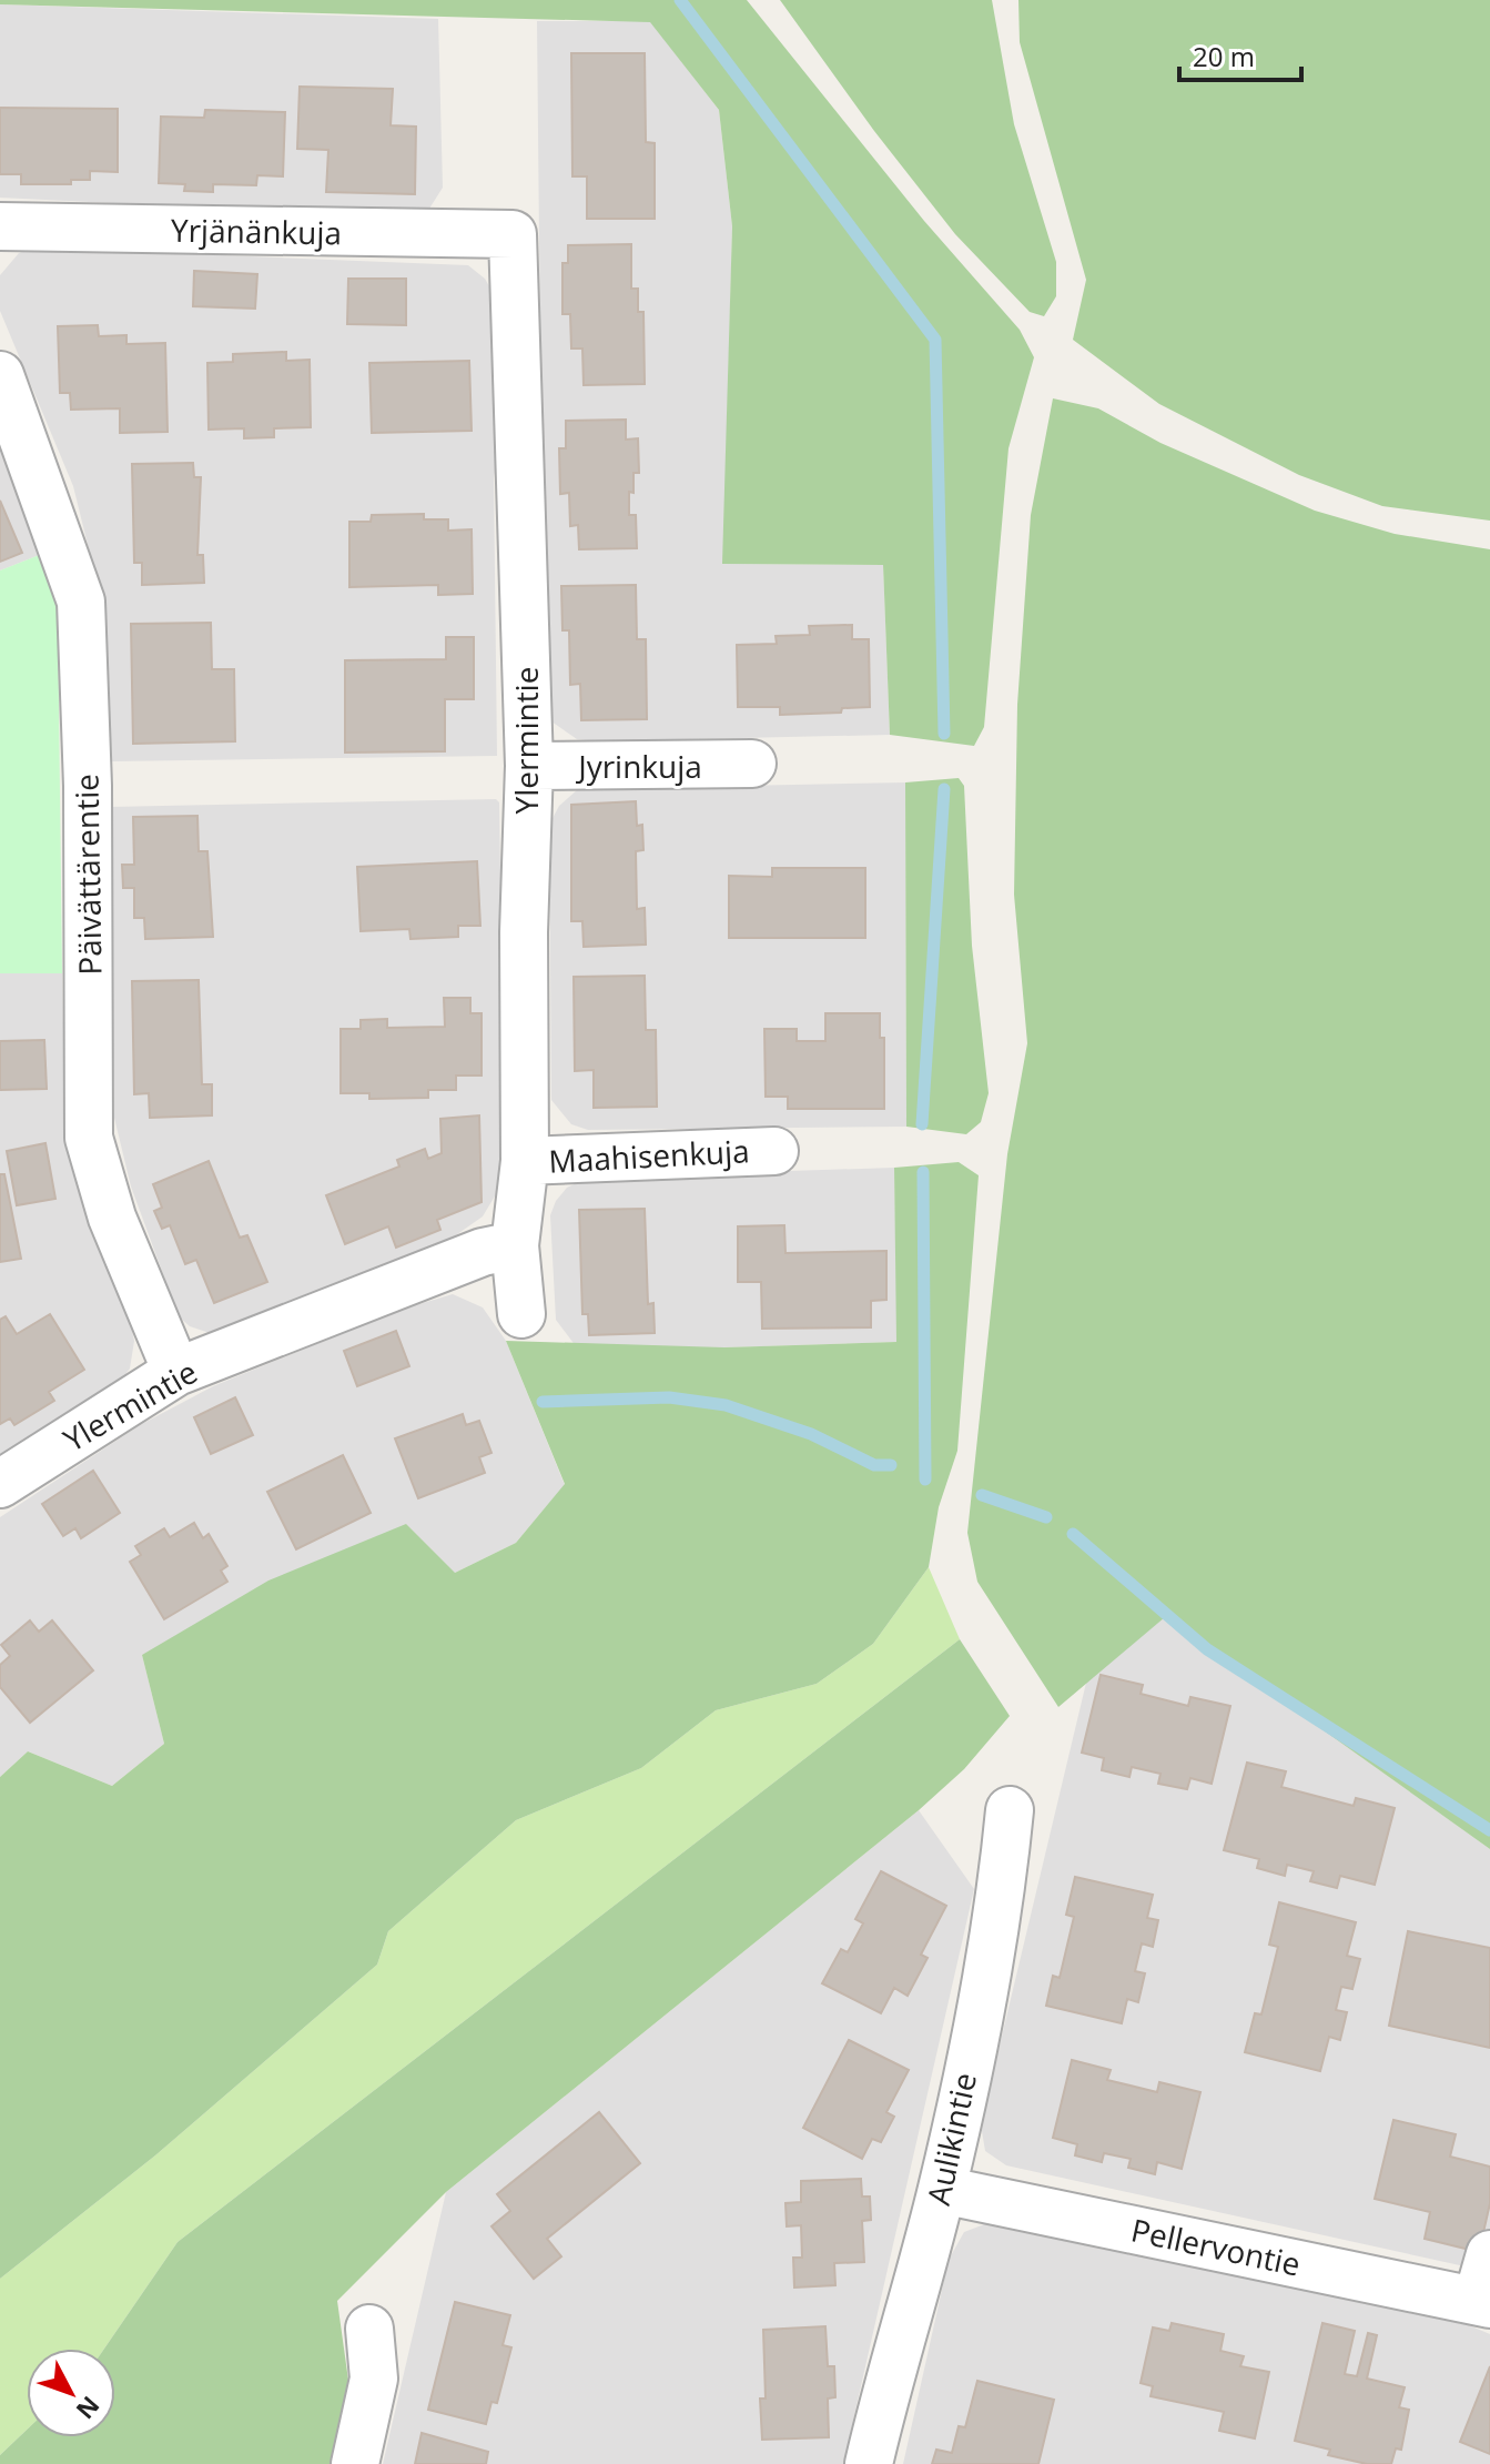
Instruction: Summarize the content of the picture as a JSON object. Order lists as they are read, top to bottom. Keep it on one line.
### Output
{"streets":{"street":["Yrjänänkuja","Ylermintie","Jyrinkuja","Päivättärentie","Maahisenkuja","Aulikintie","Pellervontie"]},"crossings":[["Yrjänänkuja","Ylermintie"],["Ylermintie","Jyrinkuja"],["Ylermintie","Päivättärentie"],["Ylermintie","Maahisenkuja"],["Aulikintie","Pellervontie"]],"scale_bar":"20 m","north":"bottom right"}
